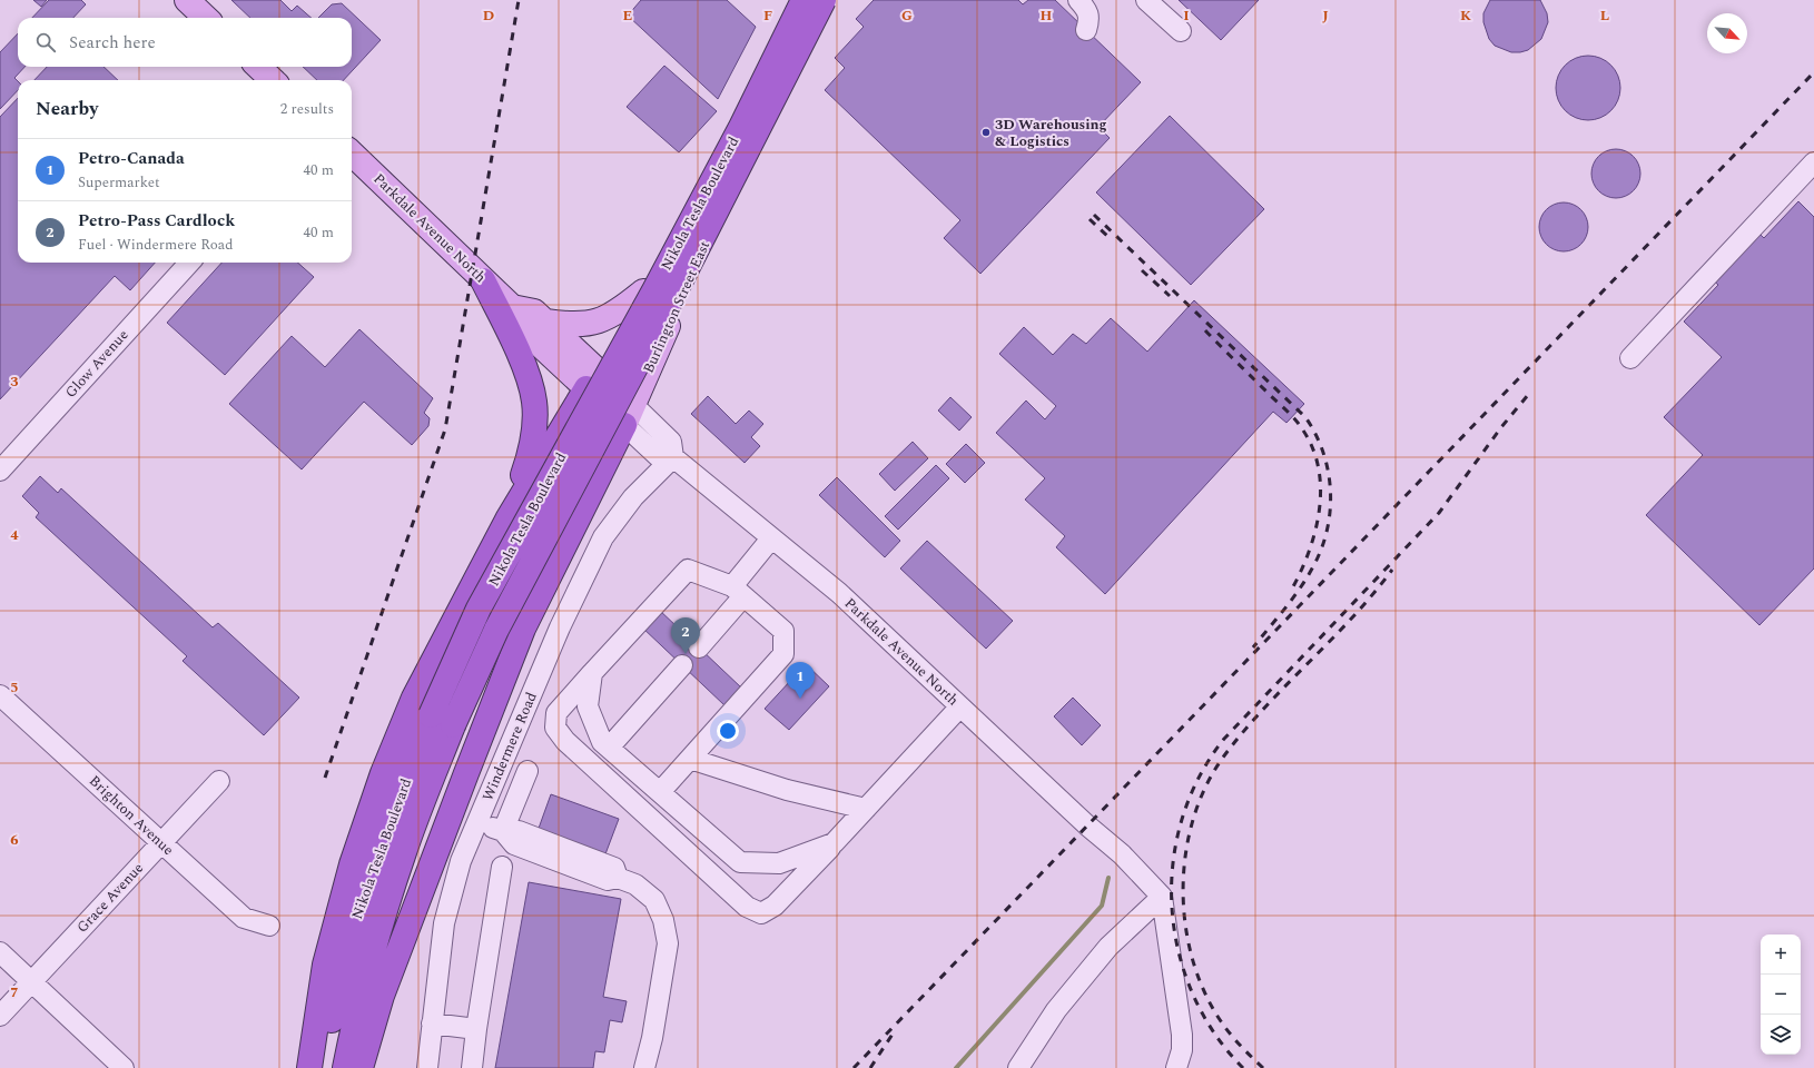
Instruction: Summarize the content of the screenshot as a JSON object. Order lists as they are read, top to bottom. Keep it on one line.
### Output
{"streets":{"highway":["Nikola Tesla Boulevard"],"main road":["Parkdale Avenue North","Burlington Street East"],"street":["Glow Avenue","Windermere Road","Brighton Avenue","Grace Avenue"]},"crossings":[["Parkdale Avenue North","Burlington Street East"],["Parkdale Avenue North","Windermere Road"],["Brighton Avenue","Grace Avenue"]],"places":["3D Warehousing & Logistics"],"north":"bottom right","page":{"search":"Search here","heading":["Nearby","2 results"],"list":[{"mark":"1","name":"Petro-Canada","note":"Supermarket","value":"40 m"},{"mark":"2","name":"Petro-Pass Cardlock","note":"Fuel · Windermere Road","value":"40 m"}],"pins":["2","1"],"map_buttons":["+","−"]},"grid":{"columns":["D","E","F","G","H","I","J","K","L"],"rows":["3","4","5","6","7"]}}
